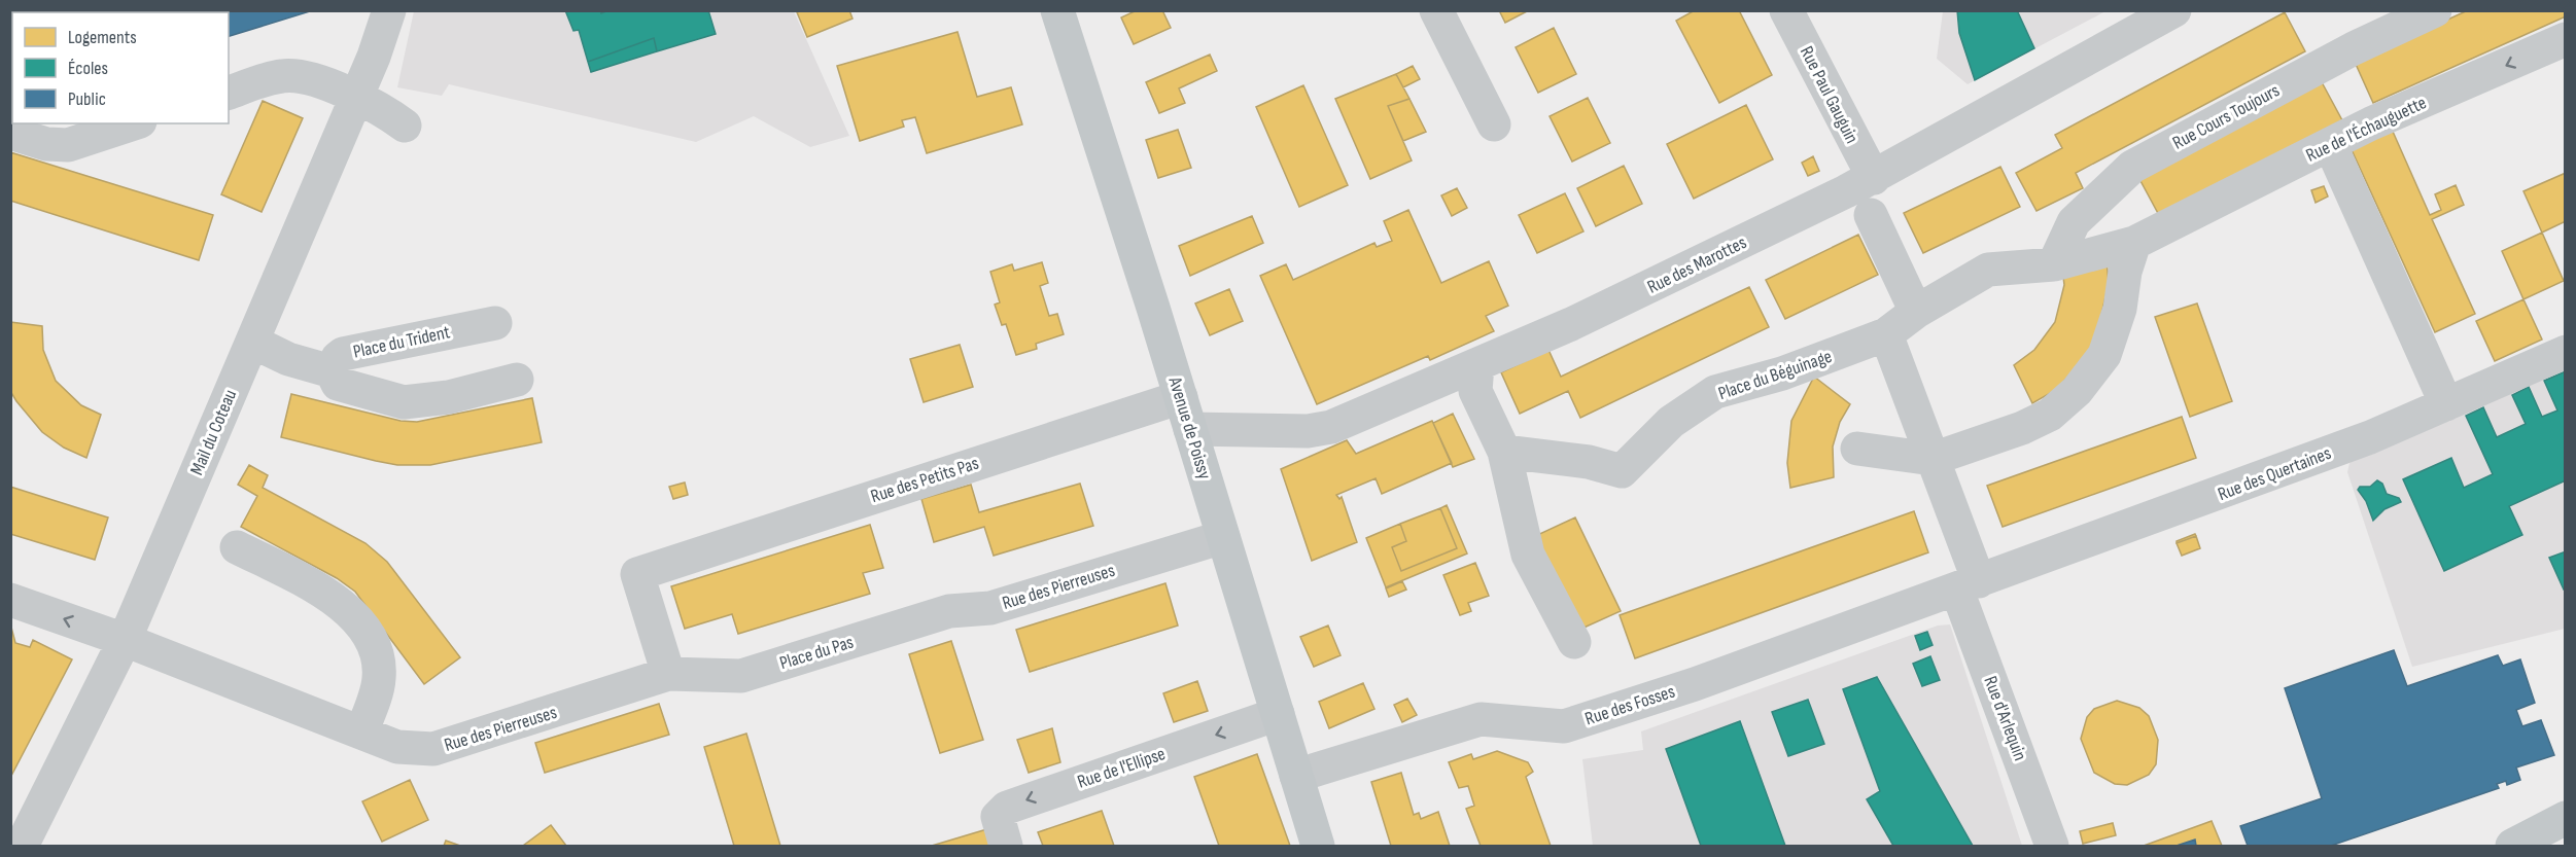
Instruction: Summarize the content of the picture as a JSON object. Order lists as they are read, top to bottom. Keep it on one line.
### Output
{"streets":{"main road":["Avenue de Poissy"],"street":["Rue Paul Gauguin","Rue Cours Toujours","Rue de l'Échauguette","Rue des Marottes","Place du Trident","Place du Béguinage","Mail du Coteau","Rue des Quertaines","Rue des Petits Pas","Rue des Pierreuses","Place du Pas","Rue des Fosses","Rue d'Arlequin","Rue de l'Ellipse"]},"crossings":[["Rue Paul Gauguin","Rue des Marottes"],["Rue Cours Toujours","Place du Béguinage"],["Rue de l'Échauguette","Place du Béguinage"],["Rue des Marottes","Avenue de Poissy"],["Avenue de Poissy","Rue des Petits Pas"],["Avenue de Poissy","Rue des Pierreuses"],["Avenue de Poissy","Rue des Fosses"],["Avenue de Poissy","Rue de l'Ellipse"],["Mail du Coteau","Rue des Pierreuses"],["Rue des Quertaines","Rue des Fosses"],["Rue des Quertaines","Rue d'Arlequin"],["Rue des Petits Pas","Rue des Pierreuses"],["Rue des Pierreuses","Place du Pas"],["Rue des Fosses","Rue d'Arlequin"]],"one_way":["Rue de l'Échauguette","Rue de l'Ellipse"],"legend":["Logements","Écoles","Public"]}
